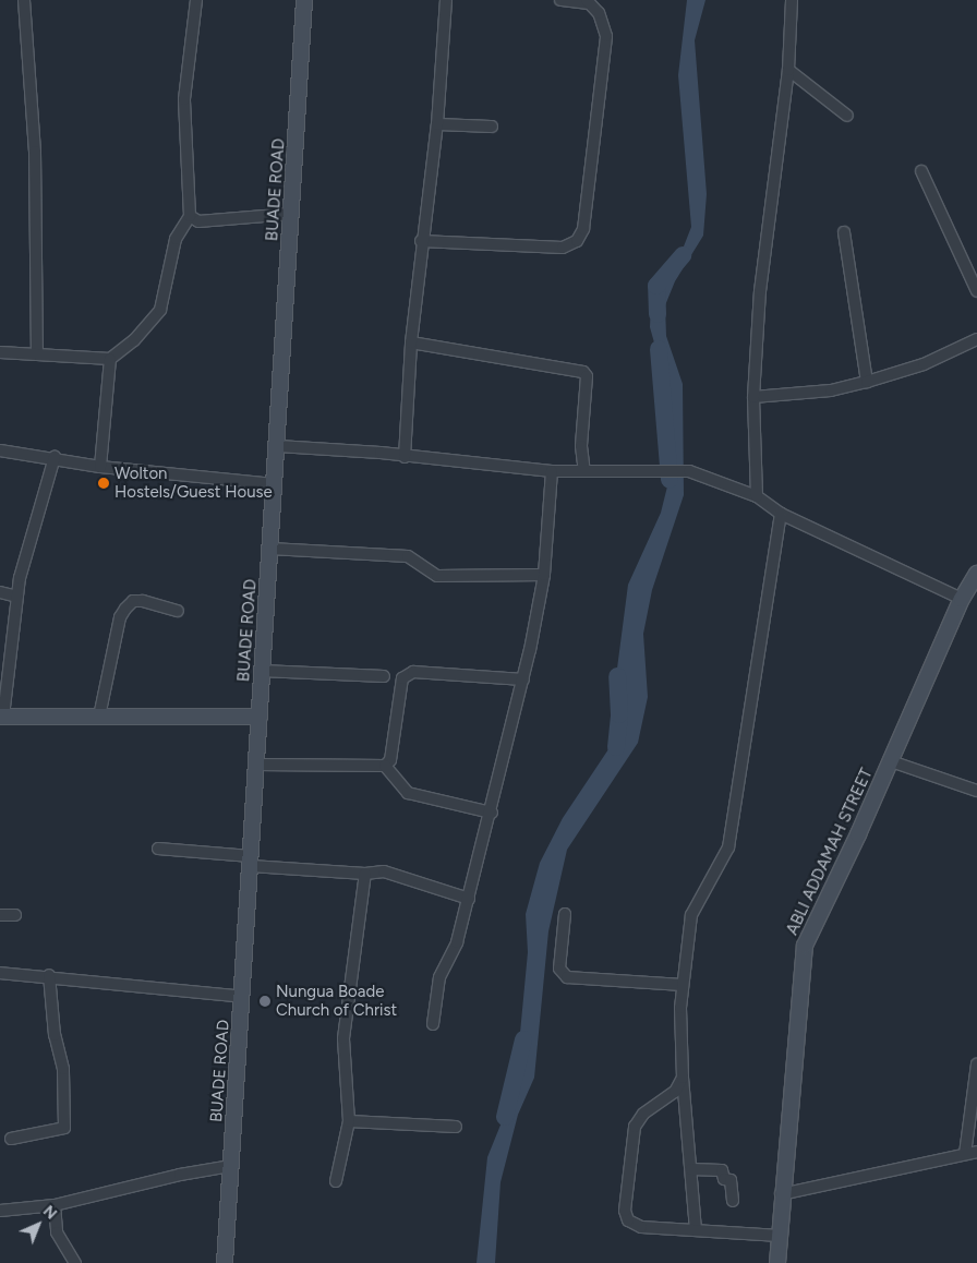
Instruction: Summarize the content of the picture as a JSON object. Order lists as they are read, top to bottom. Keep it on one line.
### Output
{"streets":{"street":["BUADE ROAD","ABLI ADDAMAH STREET"]},"places":["Wolton Hostels/Guest House","Nungua Boade Church of Christ"],"north":"top right"}
